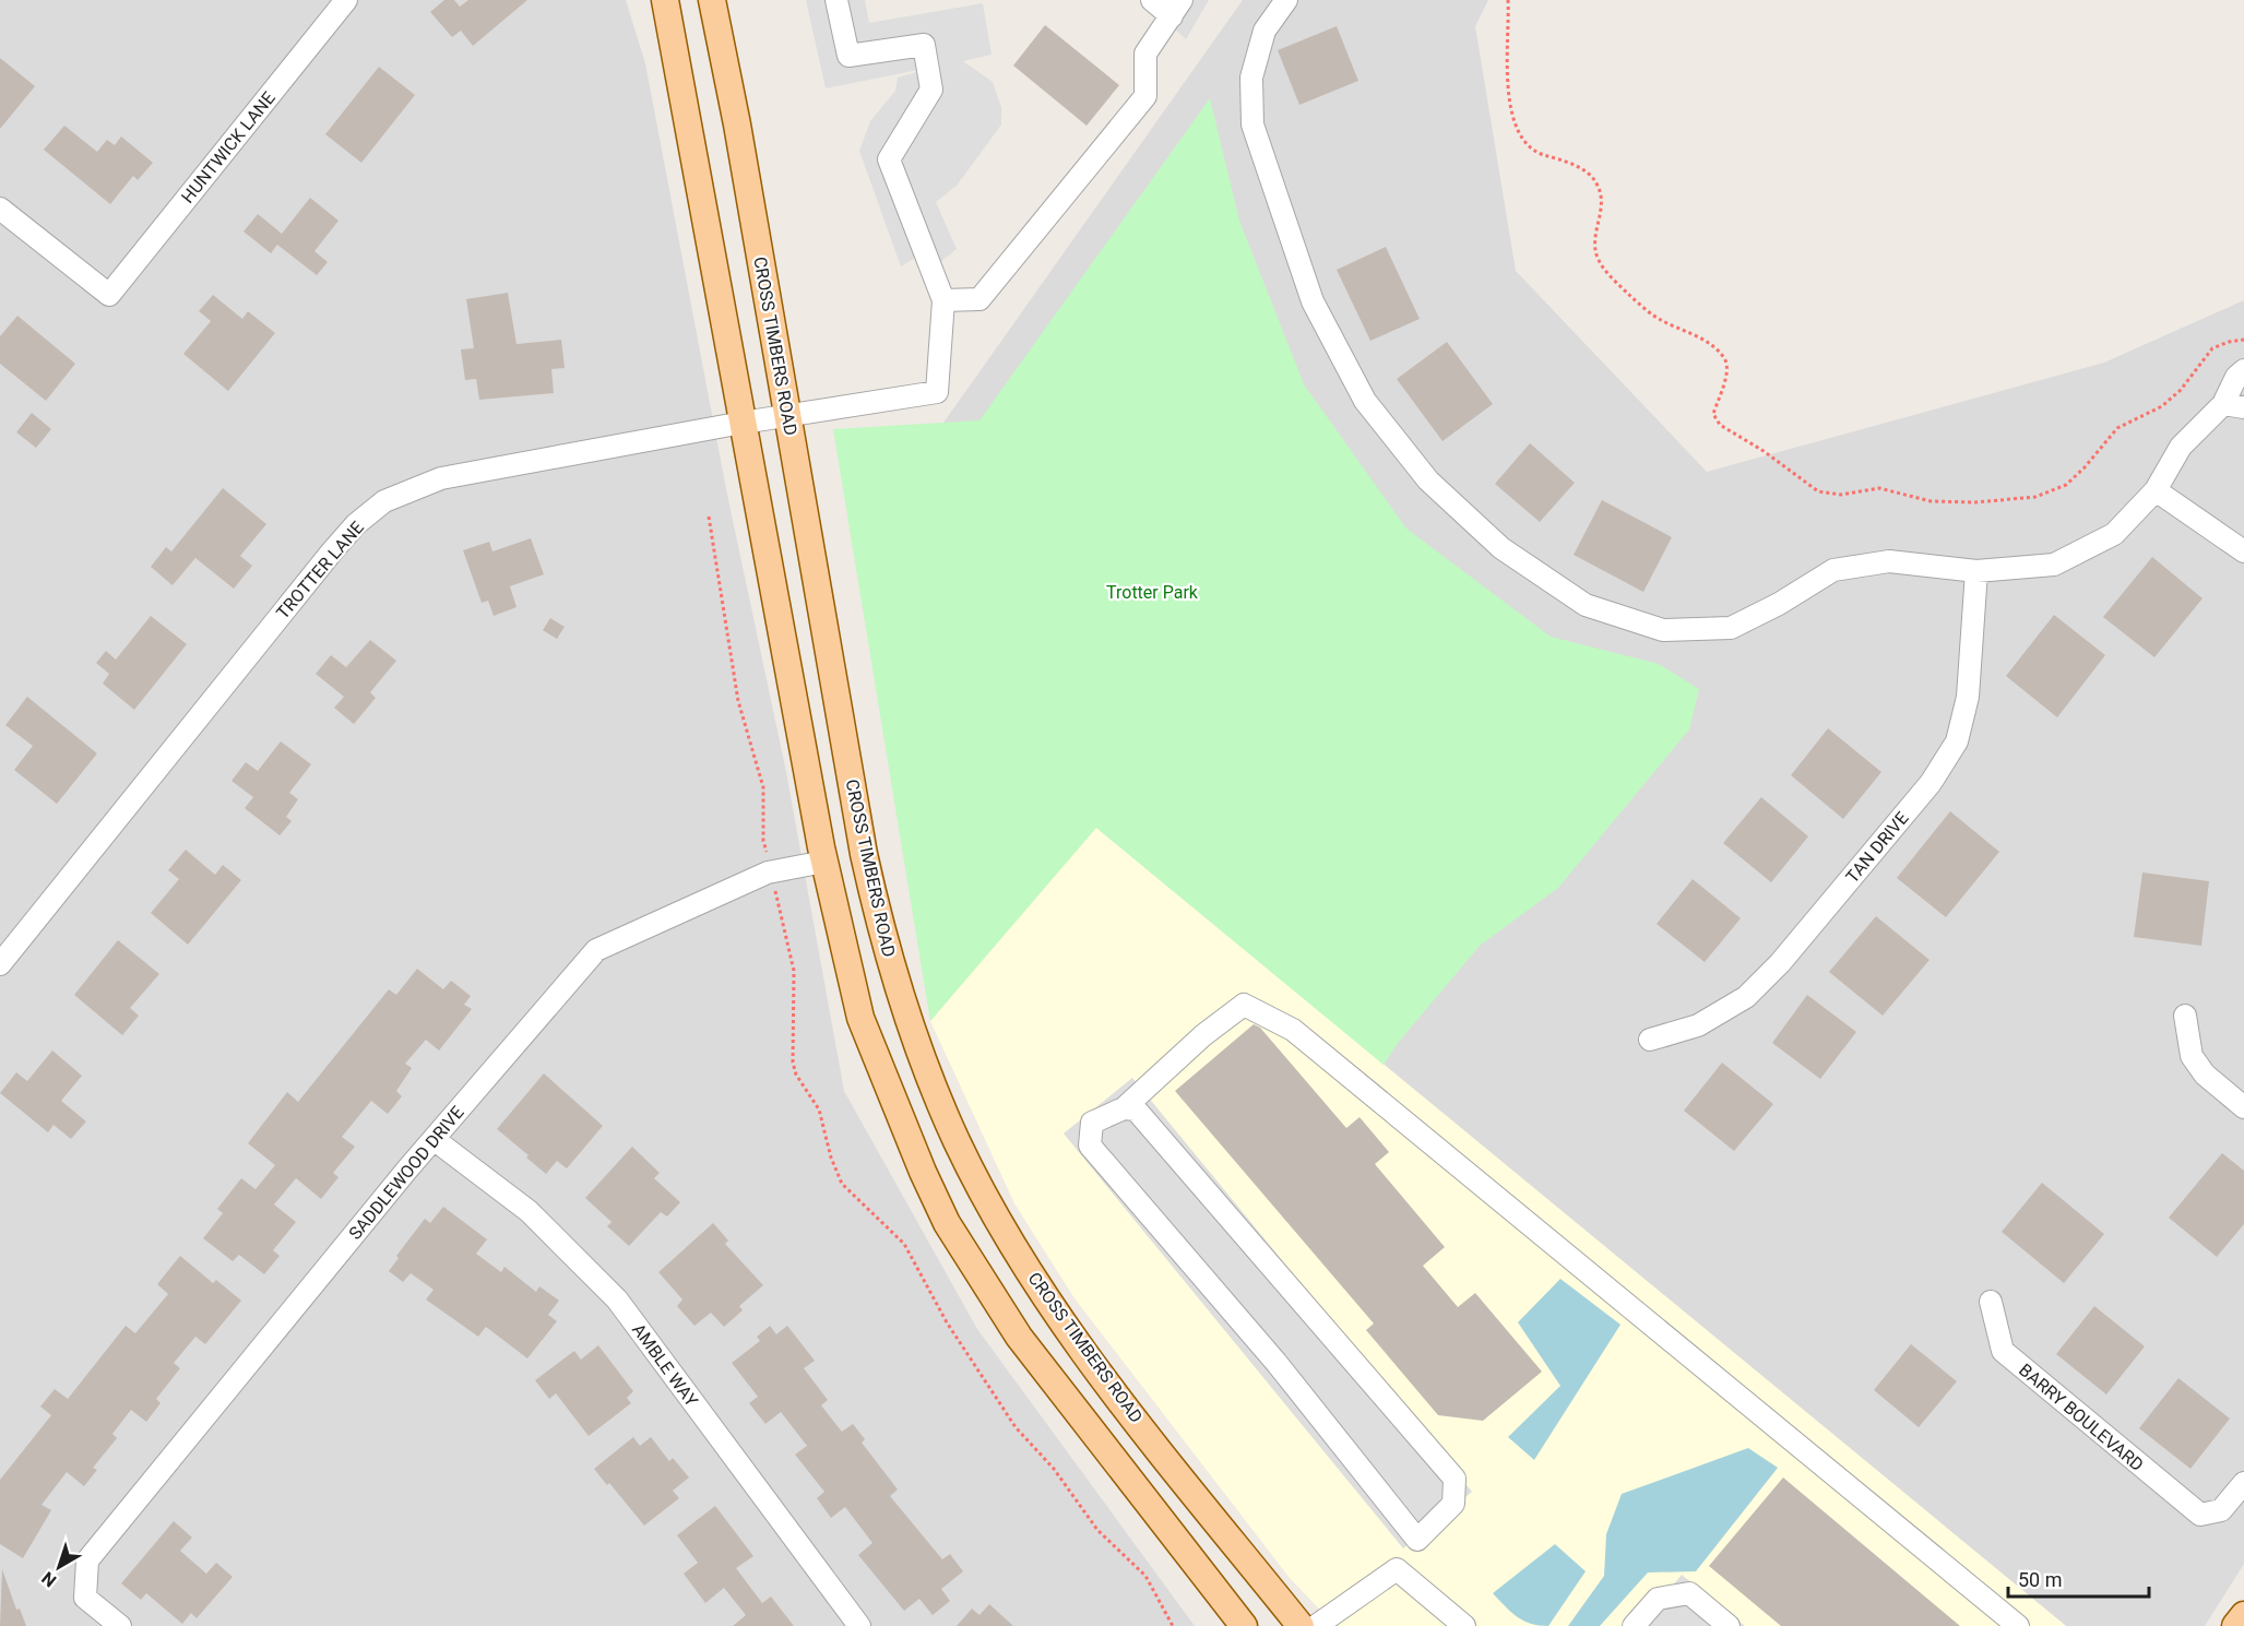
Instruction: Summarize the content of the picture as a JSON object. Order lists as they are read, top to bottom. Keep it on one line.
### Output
{"streets":{"main road":["CROSS TIMBERS ROAD"],"street":["HUNTWICK LANE","TROTTER LANE","TAN DRIVE","SADDLEWOOD DRIVE","AMBLE WAY","BARRY BOULEVARD"]},"crossings":[["CROSS TIMBERS ROAD","TROTTER LANE"],["SADDLEWOOD DRIVE","AMBLE WAY"]],"parks":["Trotter Park"],"scale_bar":"50 m","north":"bottom left"}
